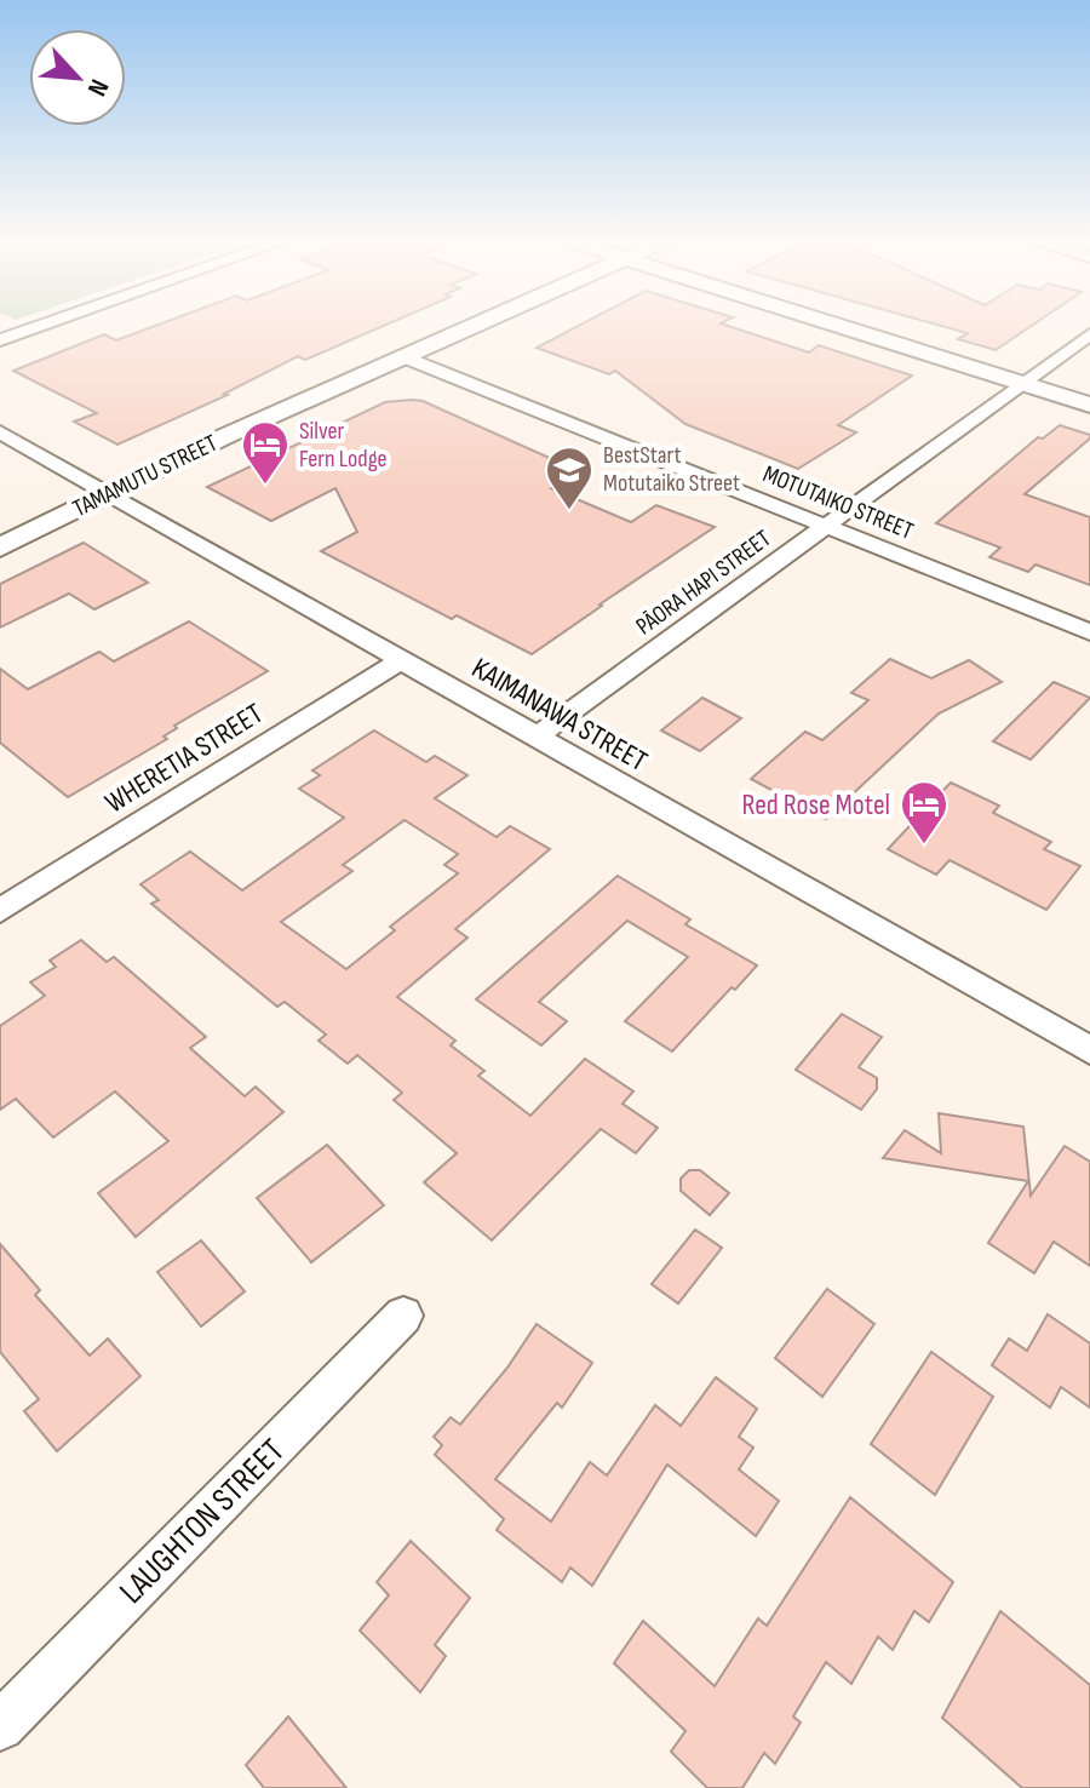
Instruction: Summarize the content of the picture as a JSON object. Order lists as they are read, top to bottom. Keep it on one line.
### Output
{"streets":{"street":["TAMAMUTU STREET","MOTUTAIKO STREET","PĀORA HAPI STREET","KAIMANAWA STREET","WHERETIA STREET","LAUGHTON STREET"]},"crossings":[["TAMAMUTU STREET","MOTUTAIKO STREET"],["TAMAMUTU STREET","KAIMANAWA STREET"],["MOTUTAIKO STREET","PĀORA HAPI STREET"],["PĀORA HAPI STREET","KAIMANAWA STREET"],["KAIMANAWA STREET","WHERETIA STREET"]],"places":{"hotel":["Silver Fern Lodge","Red Rose Motel"],"school or university":["BestStart Motutaiko Street"]},"north":"bottom right"}
